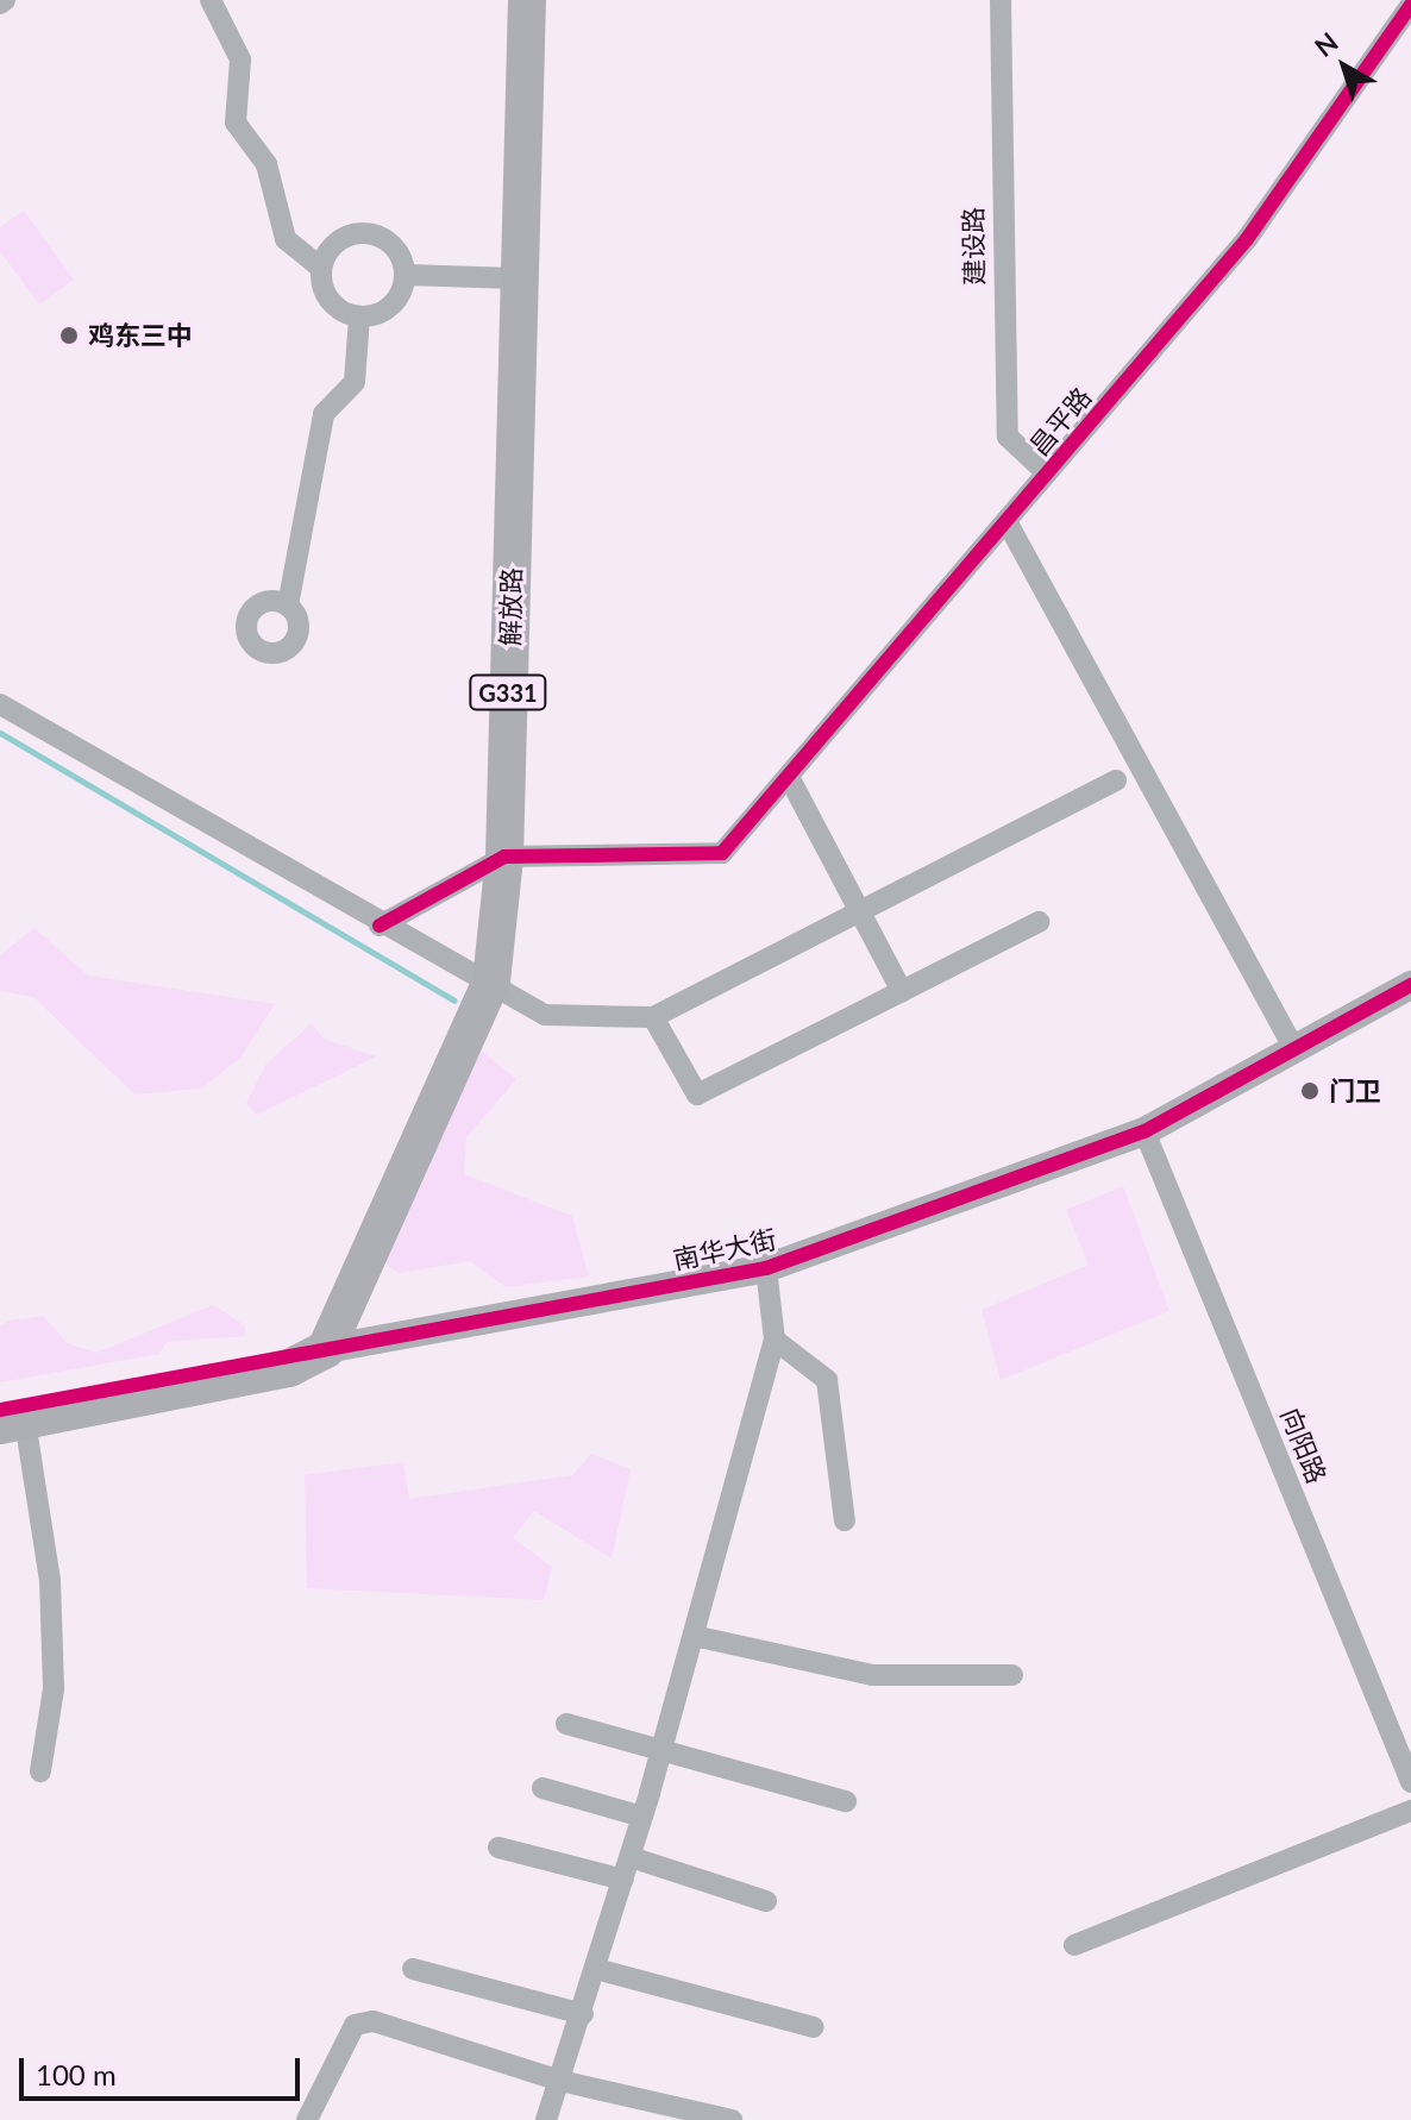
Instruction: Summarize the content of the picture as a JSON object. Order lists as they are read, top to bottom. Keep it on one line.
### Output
{"streets":{"highway":["解放路","G331","南华大街"],"street":["建设路","昌平路","向阳路"]},"crossings":[["建设路","昌平路"],["昌平路","解放路"],["解放路","南华大街"],["南华大街","向阳路"]],"places":["鸡东三中","门卫"],"scale_bar":"100 m","north":"top left"}
